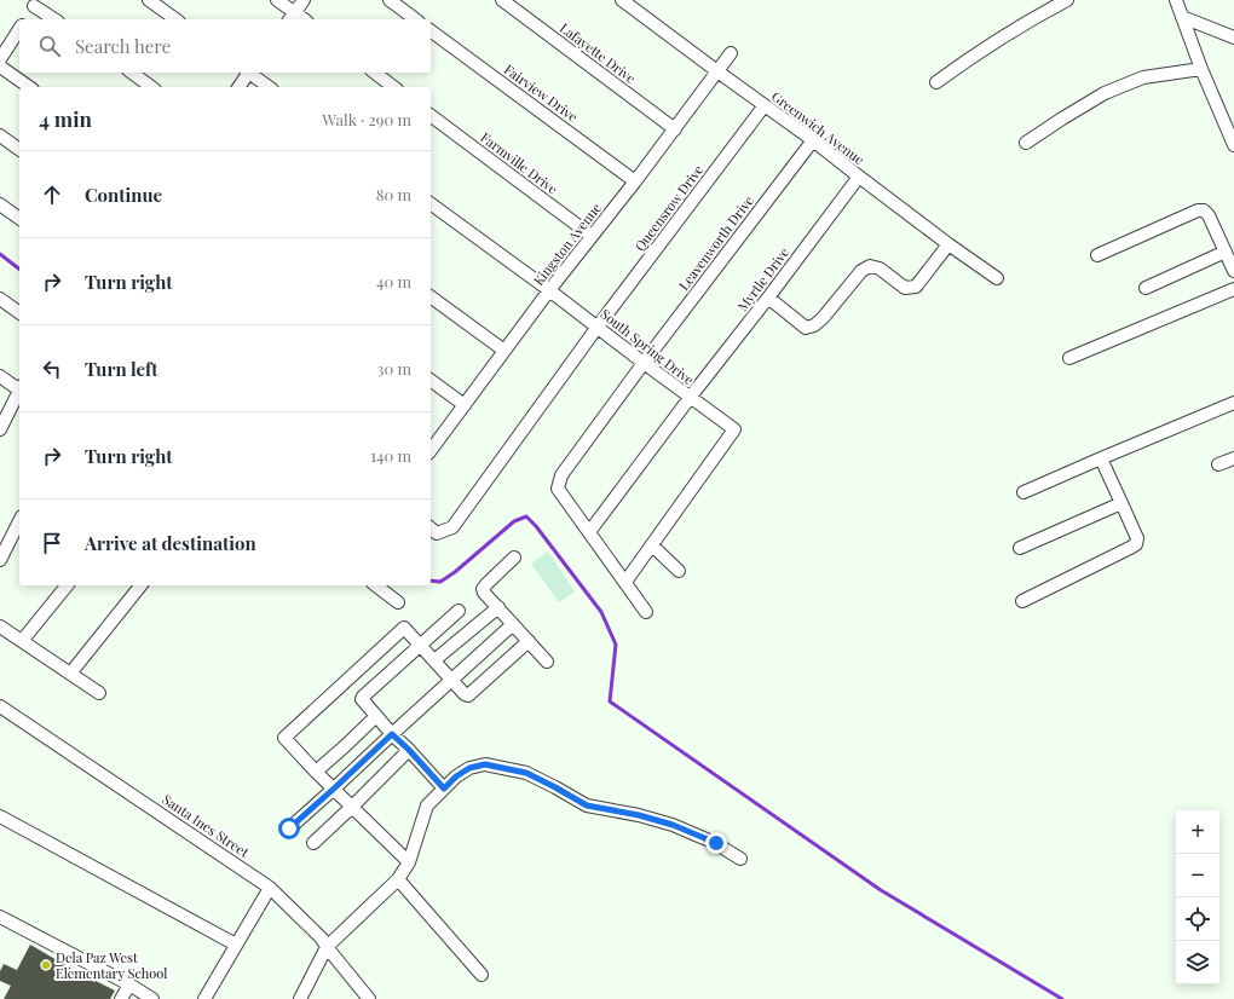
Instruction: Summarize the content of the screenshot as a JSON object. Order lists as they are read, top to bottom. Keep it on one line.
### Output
{"streets":{"street":["Lafayette Drive","Fairview Drive","Greenwich Avenue","Farmville Drive","Queensrow Drive","Leavenworth Drive","Kingston Avenue","Myrtle Drive","South Spring Drive","Santa Ines Street"]},"crossings":[["Lafayette Drive","Kingston Avenue"],["Fairview Drive","Kingston Avenue"],["Greenwich Avenue","Queensrow Drive"],["Greenwich Avenue","Leavenworth Drive"],["Greenwich Avenue","Kingston Avenue"],["Greenwich Avenue","Myrtle Drive"],["Farmville Drive","Kingston Avenue"],["Queensrow Drive","South Spring Drive"],["Leavenworth Drive","Myrtle Drive"],["Leavenworth Drive","South Spring Drive"],["Kingston Avenue","South Spring Drive"],["Myrtle Drive","South Spring Drive"]],"places":["Dela Paz West Elementary School"],"page":{"search":"Search here","heading":["4 min","Walk · 290 m"],"list":[["Continue","80 m"],["Turn right","40 m"],["Turn left","30 m"],["Turn right","140 m"],"Arrive at destination"],"map_buttons":["+","−"]}}
